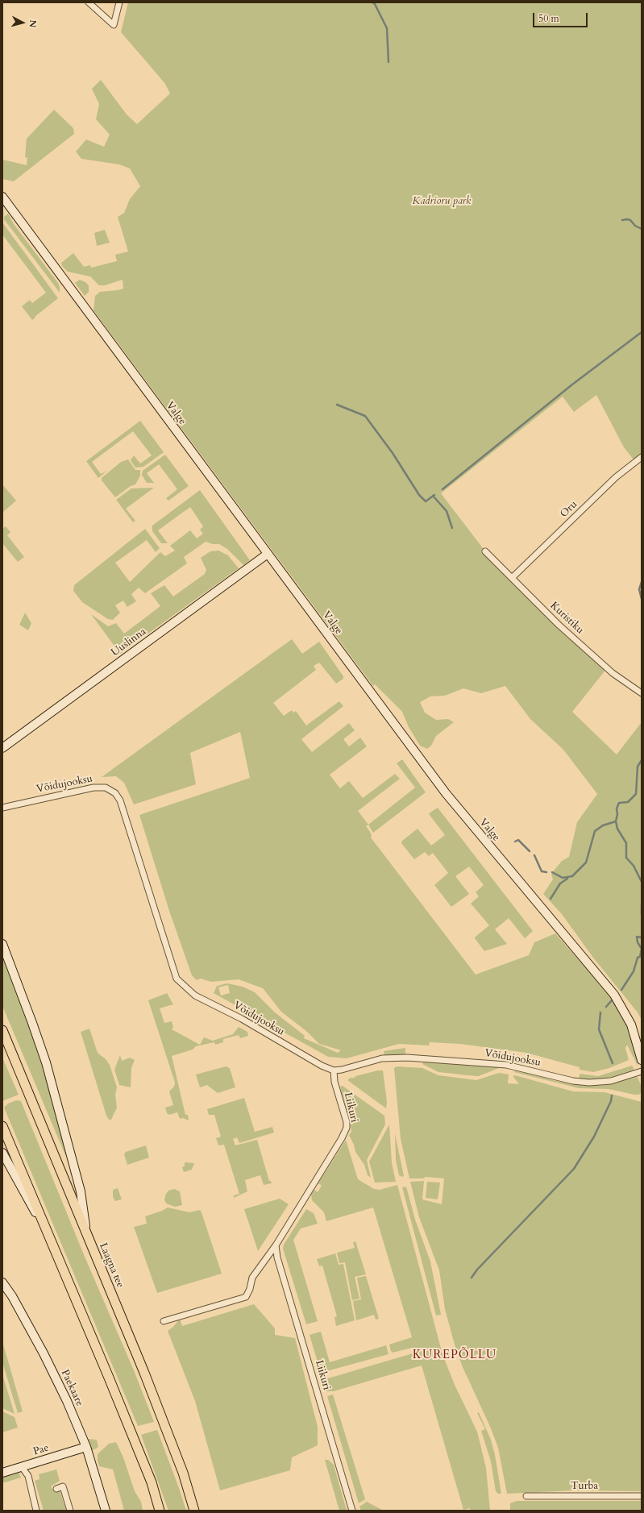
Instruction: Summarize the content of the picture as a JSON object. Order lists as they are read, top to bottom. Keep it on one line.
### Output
{"streets":{"main road":["Laagna tee"],"street":["Valge","Oru","Kuristiku","Uuslinna","Võidujooksu","Liikuri","Paekaare","Pae","Turba"]},"crossings":[["Valge","Uuslinna"],["Oru","Kuristiku"],["Võidujooksu","Liikuri"],["Paekaare","Pae"]],"districts":["KUREPÕLLU"],"parks":["Kadrioru park"],"scale_bar":"50 m","north":"right"}
